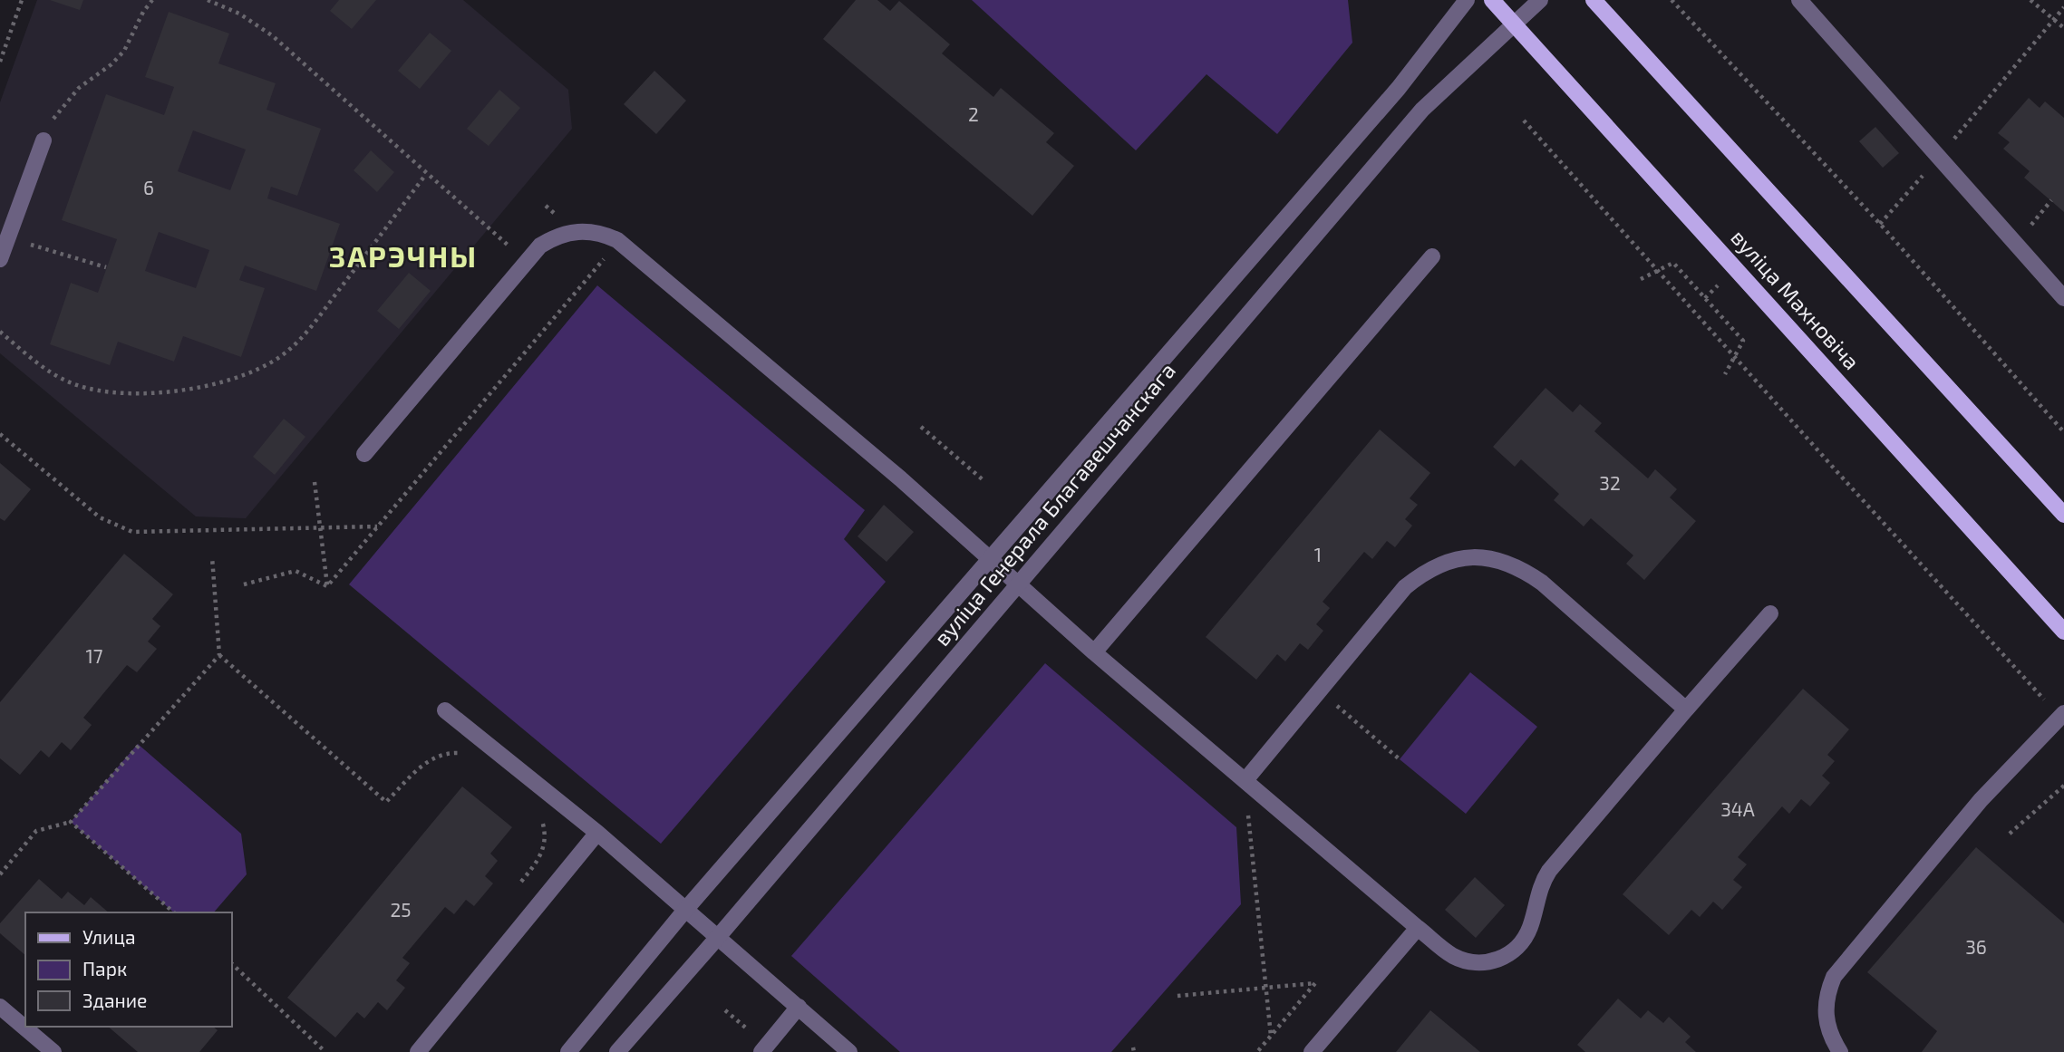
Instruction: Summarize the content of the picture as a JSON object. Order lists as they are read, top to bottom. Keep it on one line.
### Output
{"streets":{"main road":["вуліца Махновіча"],"street":["вуліца Генерала Благавешчанскага"]},"crossings":[["вуліца Махновіча","вуліца Генерала Благавешчанскага"]],"districts":["ЗАРЭЧНЫ"],"house_numbers":["2","6","32","1","17","34А","25","36"],"legend":["Улица","Парк","Здание"]}
